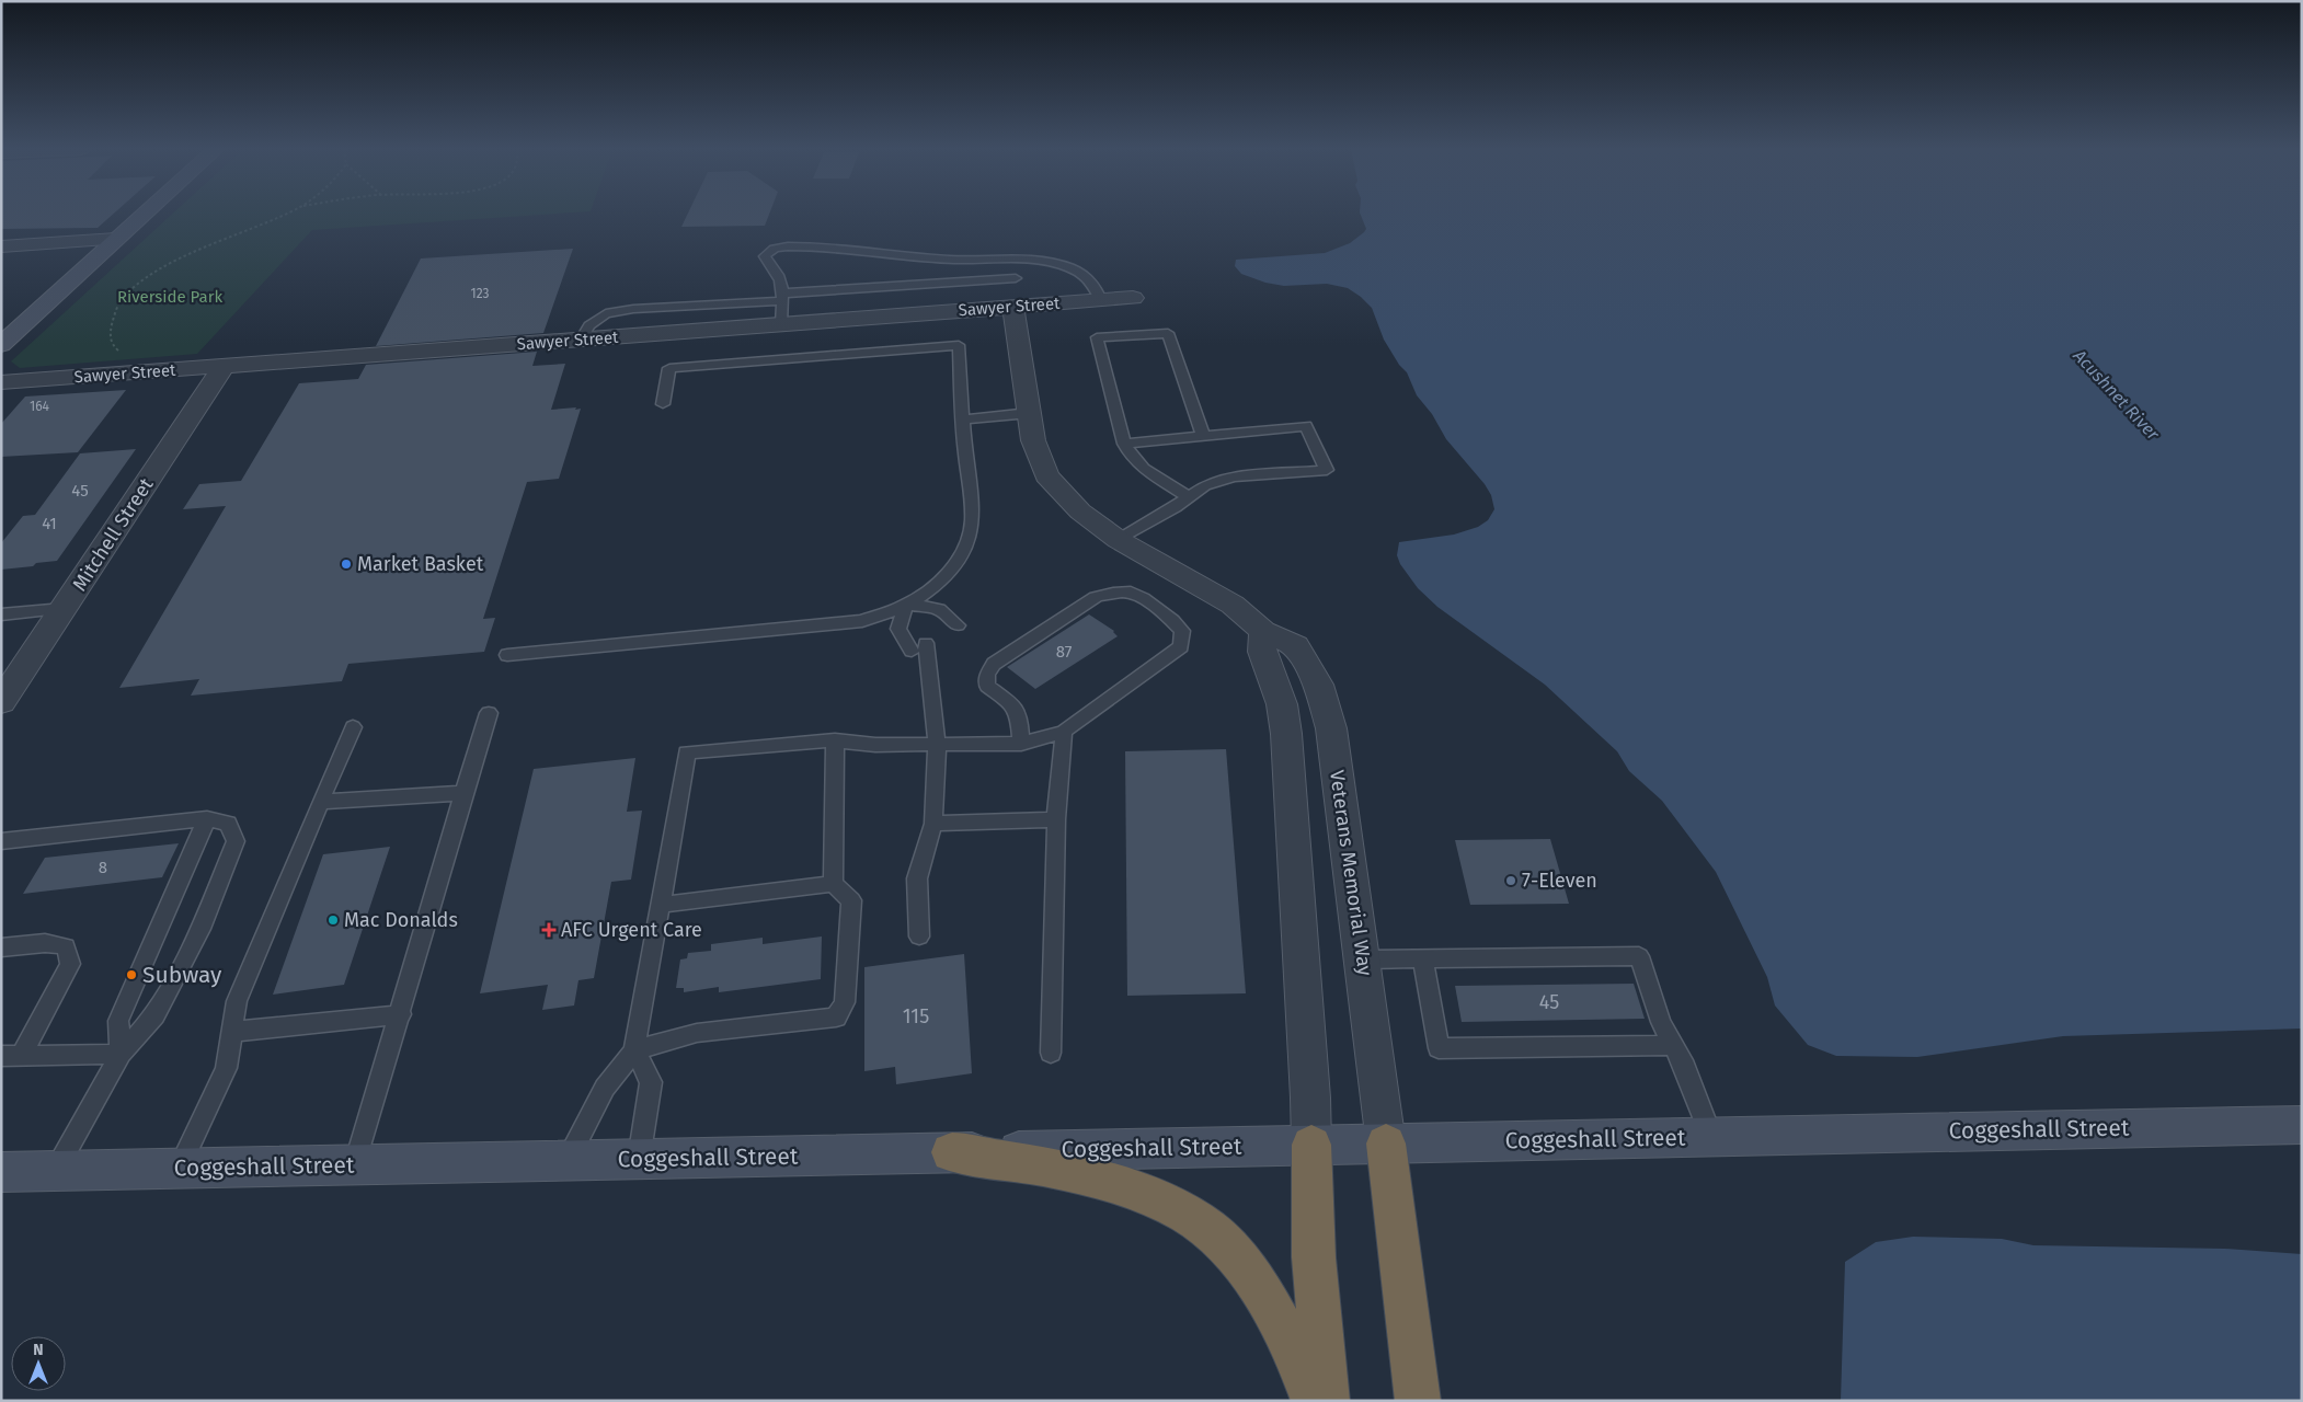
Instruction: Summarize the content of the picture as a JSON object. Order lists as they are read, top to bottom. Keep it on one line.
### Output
{"streets":{"main road":["Coggeshall Street"],"street":["Sawyer Street","Mitchell Street","Veterans Memorial Way"]},"crossings":[["Sawyer Street","Mitchell Street"],["Sawyer Street","Veterans Memorial Way"],["Veterans Memorial Way","Coggeshall Street"]],"water":["Acushnet River"],"parks":["Riverside Park"],"places":{"other":["Market Basket","7-Eleven","Mac Donalds","Subway"],"health":["AFC Urgent Care"]},"house_numbers":["123","164","45","41","87","8","45","115"],"north":"top"}
